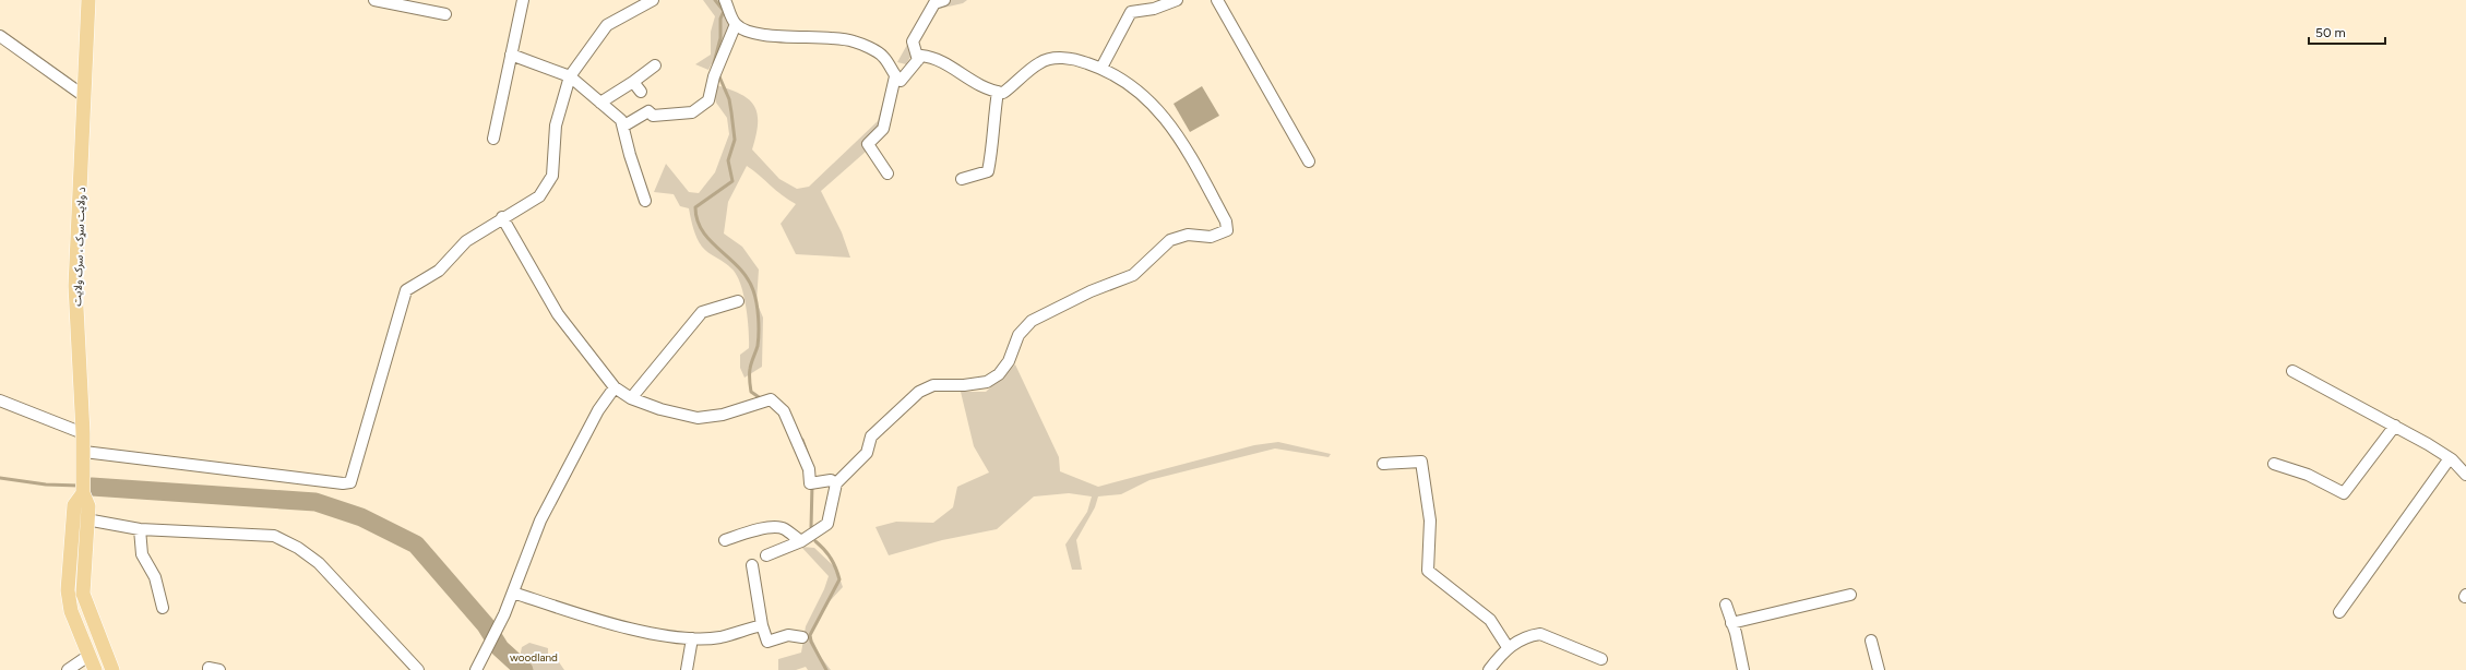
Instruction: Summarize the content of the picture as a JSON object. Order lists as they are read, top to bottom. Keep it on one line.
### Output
{"streets":{"main road":["د ولایت سړک ، سرک ولایت"]},"parks":["woodland"],"scale_bar":"50 m"}
